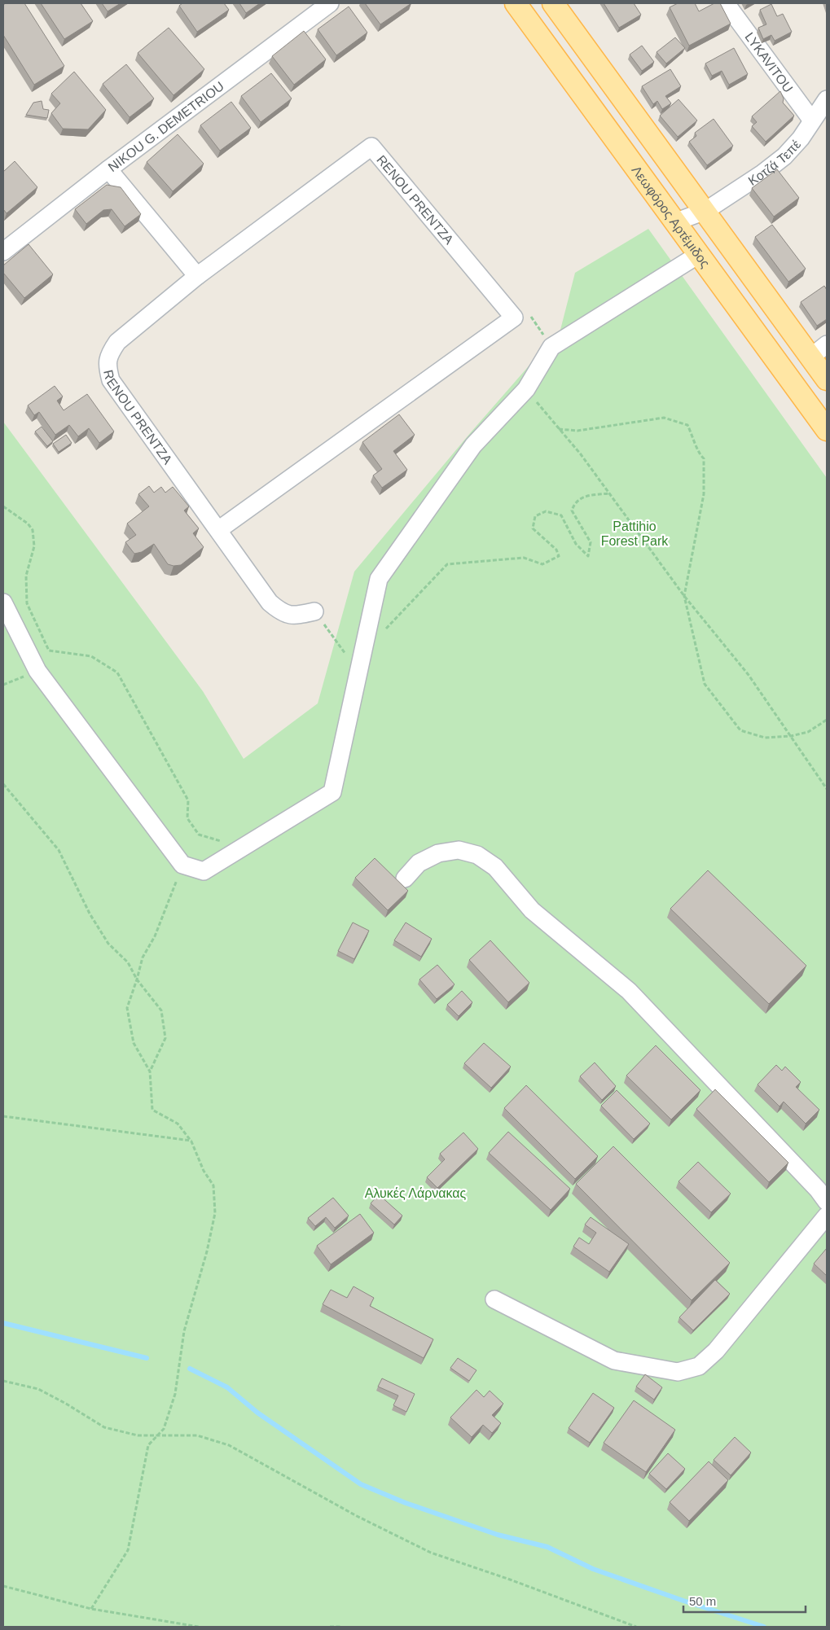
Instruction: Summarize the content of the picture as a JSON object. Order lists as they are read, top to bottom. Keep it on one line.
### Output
{"streets":{"main road":["Λεωφόρος Αρτέμιδος"],"street":["LYKAVITOU","NIKOU G. DEMETRIOU","Κοτζά Τεπέ","RENOU PRENTZA"]},"crossings":[["LYKAVITOU","Κοτζά Τεπέ"],["Κοτζά Τεπέ","Λεωφόρος Αρτέμιδος"]],"parks":["Pattihio Forest Park","Αλυκές Λάρνακας"],"scale_bar":"50 m"}
